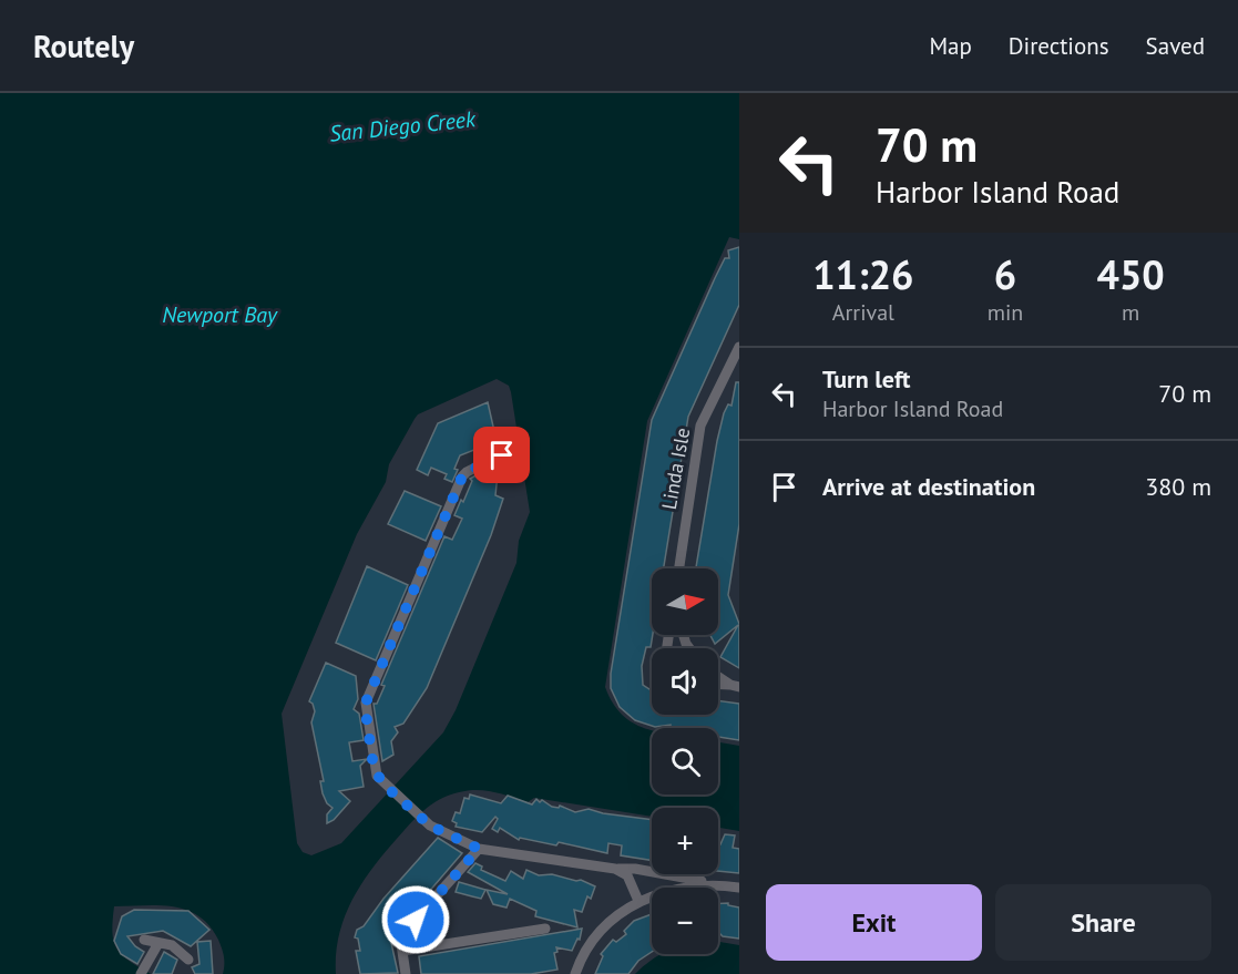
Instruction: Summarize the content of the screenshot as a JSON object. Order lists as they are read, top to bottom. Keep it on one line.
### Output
{"streets":{"street":["Linda Isle"]},"water":["San Diego Creek","Newport Bay"],"north":"right","page":{"header":"Routely","nav":["Map","Directions","Saved"],"turn":["70 m","Harbor Island Road"],"eta":["11:26","Arrival","6","min","450","m"],"list":[{"name":"Turn left","note":"Harbor Island Road","value":"70 m"},{"name":"Arrive at destination","value":"380 m"}],"map_buttons":["+","−"],"buttons":["Exit","Share"]}}
